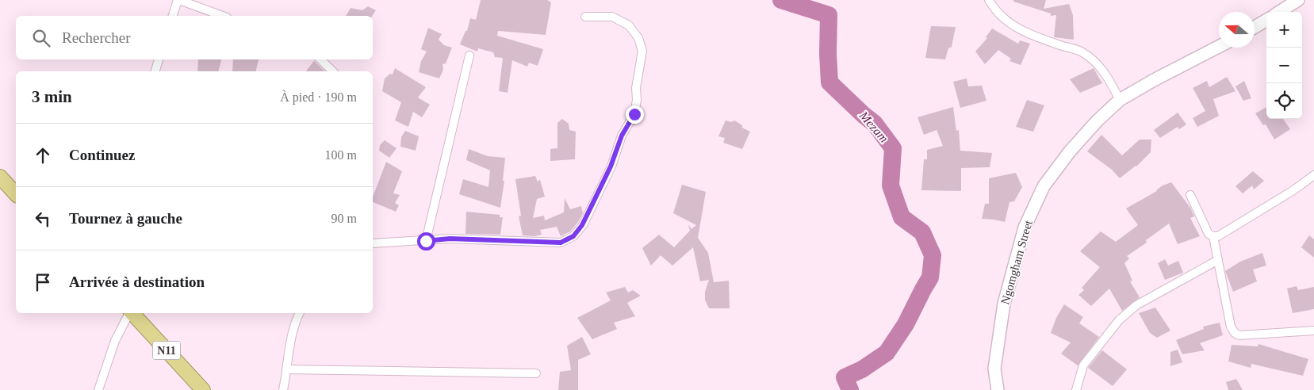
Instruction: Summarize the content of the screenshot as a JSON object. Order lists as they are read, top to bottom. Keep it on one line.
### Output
{"streets":{"highway":["N11"],"main road":["Ngomgham Street"]},"water":["Mezam"],"north":"left","page":{"map_buttons":["+","−"],"search":"Rechercher","heading":["3 min","À pied · 190 m"],"list":[["Continuez","100 m"],["Tournez à gauche","90 m"],"Arrivée à destination"]}}
